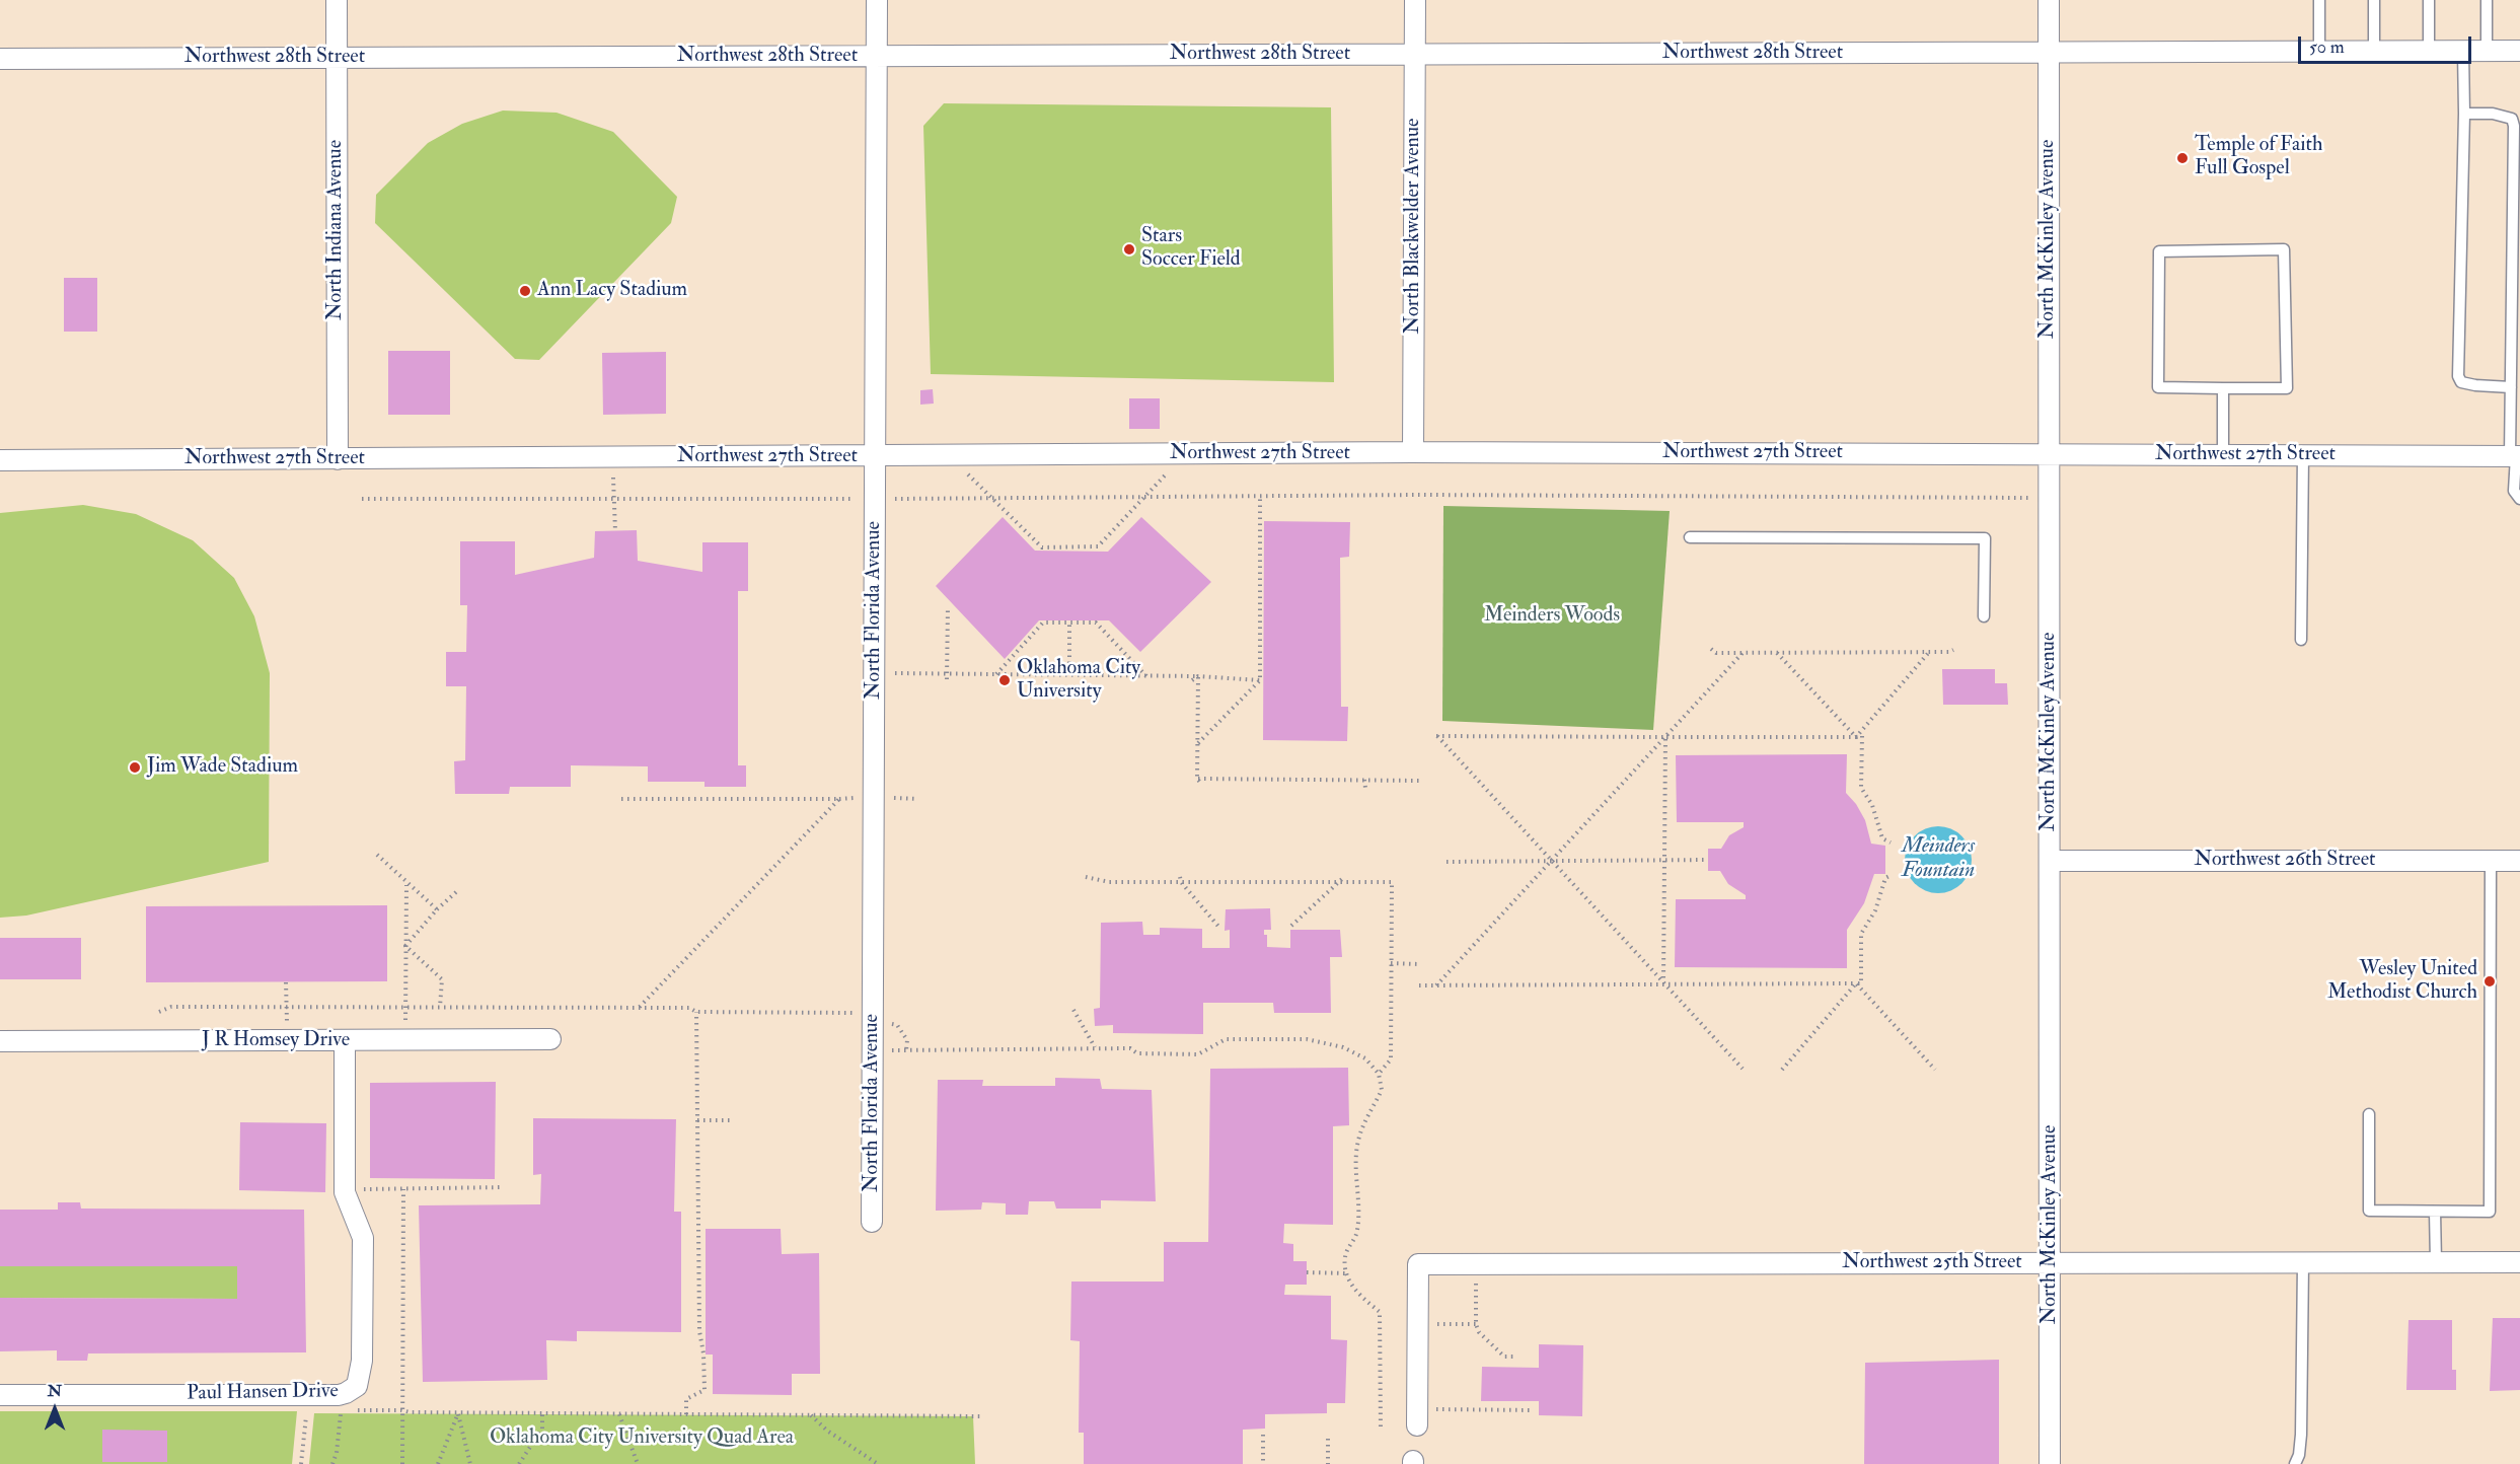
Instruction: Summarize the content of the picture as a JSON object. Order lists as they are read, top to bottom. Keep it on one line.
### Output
{"streets":{"street":["Northwest 28th Street","North Blackwelder Avenue","North Indiana Avenue","North McKinley Avenue","Northwest 27th Street","North Florida Avenue","Northwest 26th Street","J R Homsey Drive","Northwest 25th Street","Paul Hansen Drive"]},"crossings":[["Northwest 28th Street","North Blackwelder Avenue"],["Northwest 28th Street","North Indiana Avenue"],["Northwest 28th Street","North McKinley Avenue"],["Northwest 28th Street","North Florida Avenue"],["North Blackwelder Avenue","Northwest 27th Street"],["North Indiana Avenue","Northwest 27th Street"],["North McKinley Avenue","Northwest 27th Street"],["North McKinley Avenue","Northwest 26th Street"],["North McKinley Avenue","Northwest 25th Street"],["Northwest 27th Street","North Florida Avenue"],["J R Homsey Drive","Paul Hansen Drive"]],"water":["Meinders Fountain"],"parks":["Meinders Woods","Oklahoma City University Quad Area"],"places":["Temple of Faith Full Gospel","Stars Soccer Field","Ann Lacy Stadium","Oklahoma City University","Jim Wade Stadium","Wesley United Methodist Church"],"scale_bar":"50 m","north":"top"}
